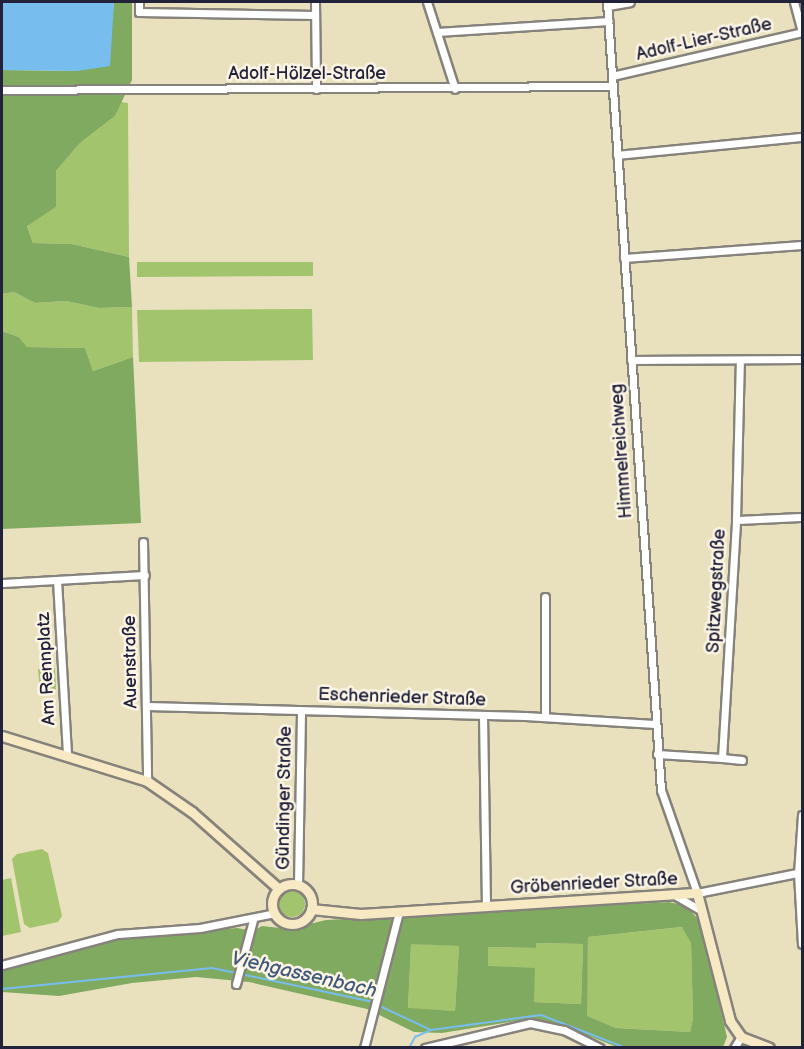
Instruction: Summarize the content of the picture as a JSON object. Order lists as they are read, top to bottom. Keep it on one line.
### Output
{"streets":{"street":["Adolf-Lier-Straße","Adolf-Hölzel-Straße","Himmelreichweg","Spitzwegstraße","Auenstraße","Am Rennplatz","Eschenrieder Straße","Gündinger Straße","Gröbenrieder Straße"]},"crossings":[["Adolf-Lier-Straße","Himmelreichweg"],["Adolf-Hölzel-Straße","Himmelreichweg"],["Himmelreichweg","Eschenrieder Straße"],["Himmelreichweg","Gröbenrieder Straße"],["Auenstraße","Eschenrieder Straße"],["Eschenrieder Straße","Gündinger Straße"],["Gündinger Straße","Gröbenrieder Straße"]],"water":["Viehgassenbach"]}
